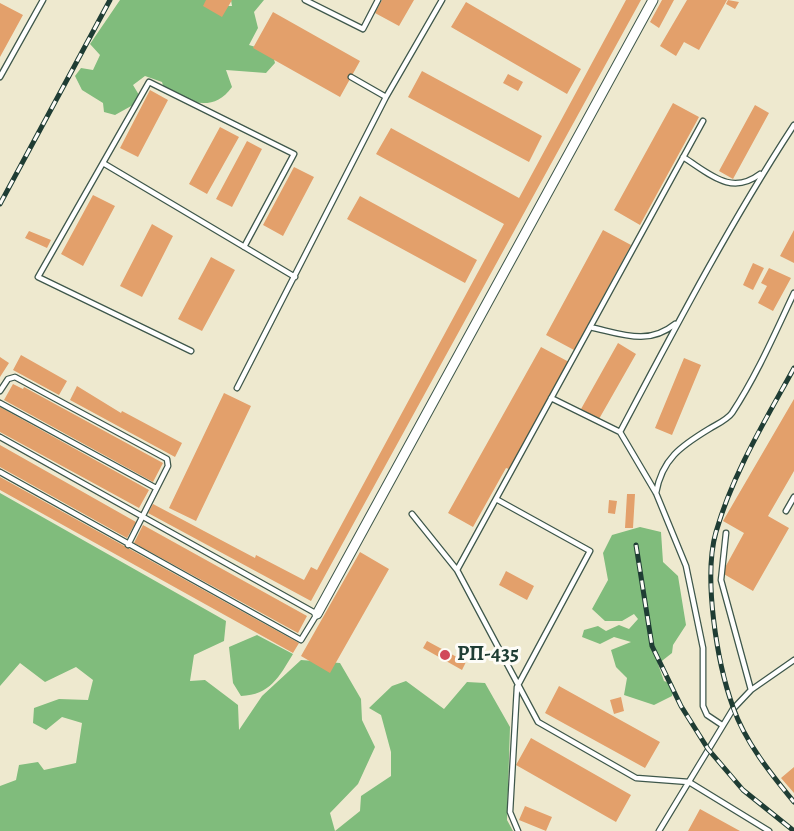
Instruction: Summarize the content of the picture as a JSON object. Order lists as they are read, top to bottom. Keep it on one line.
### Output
{"places":["РП-435"]}
